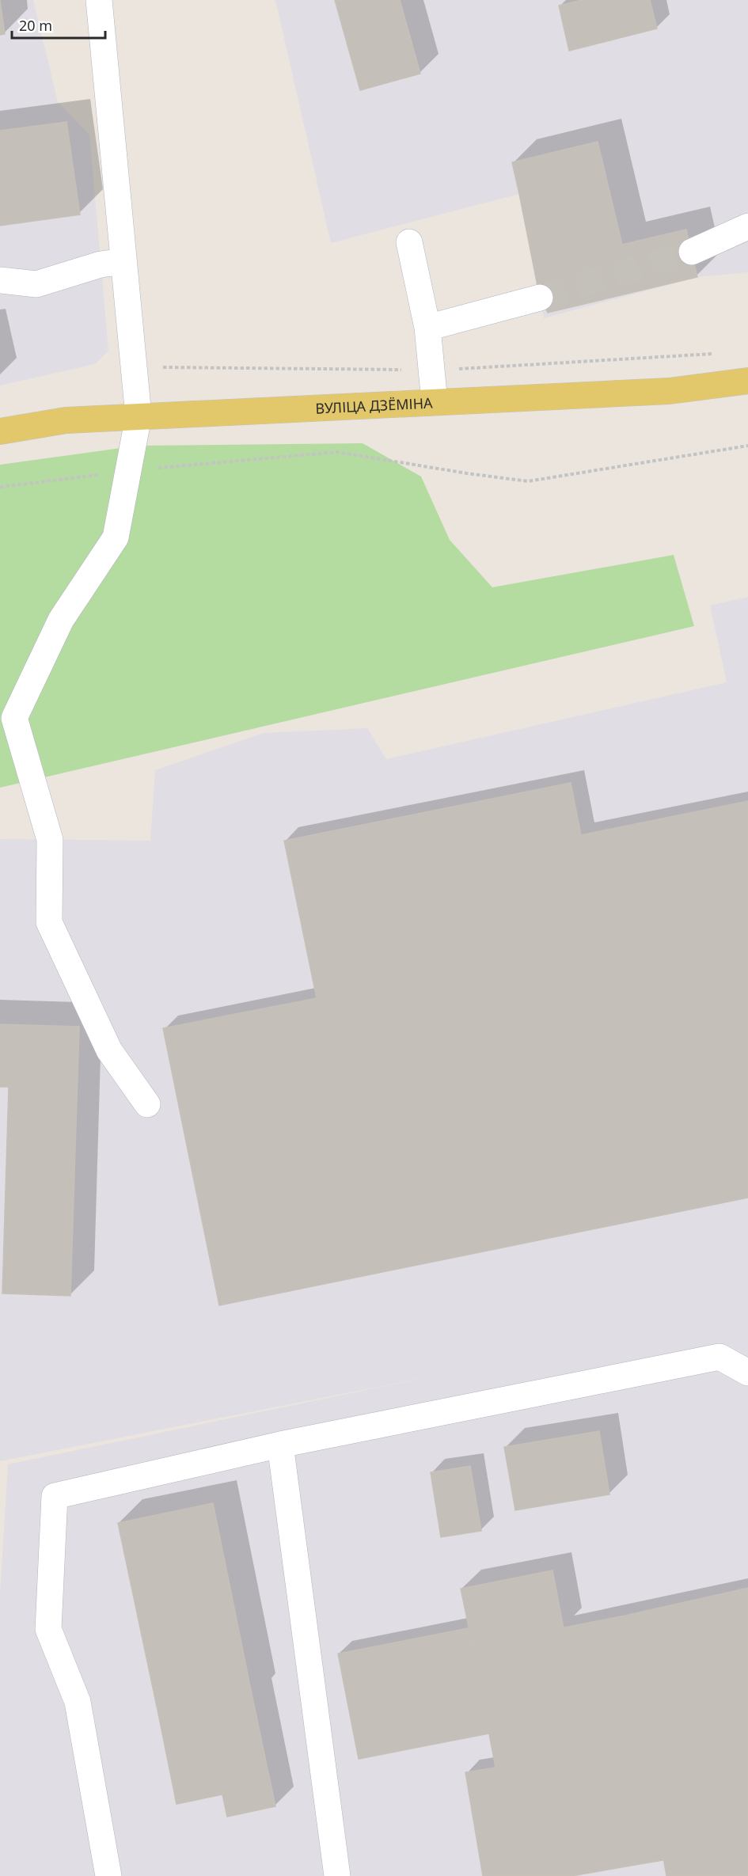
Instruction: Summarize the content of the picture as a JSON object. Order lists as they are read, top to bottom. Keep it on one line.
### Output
{"streets":{"main road":["ВУЛІЦА ДЗЁМІНА"]},"scale_bar":"20 m"}
